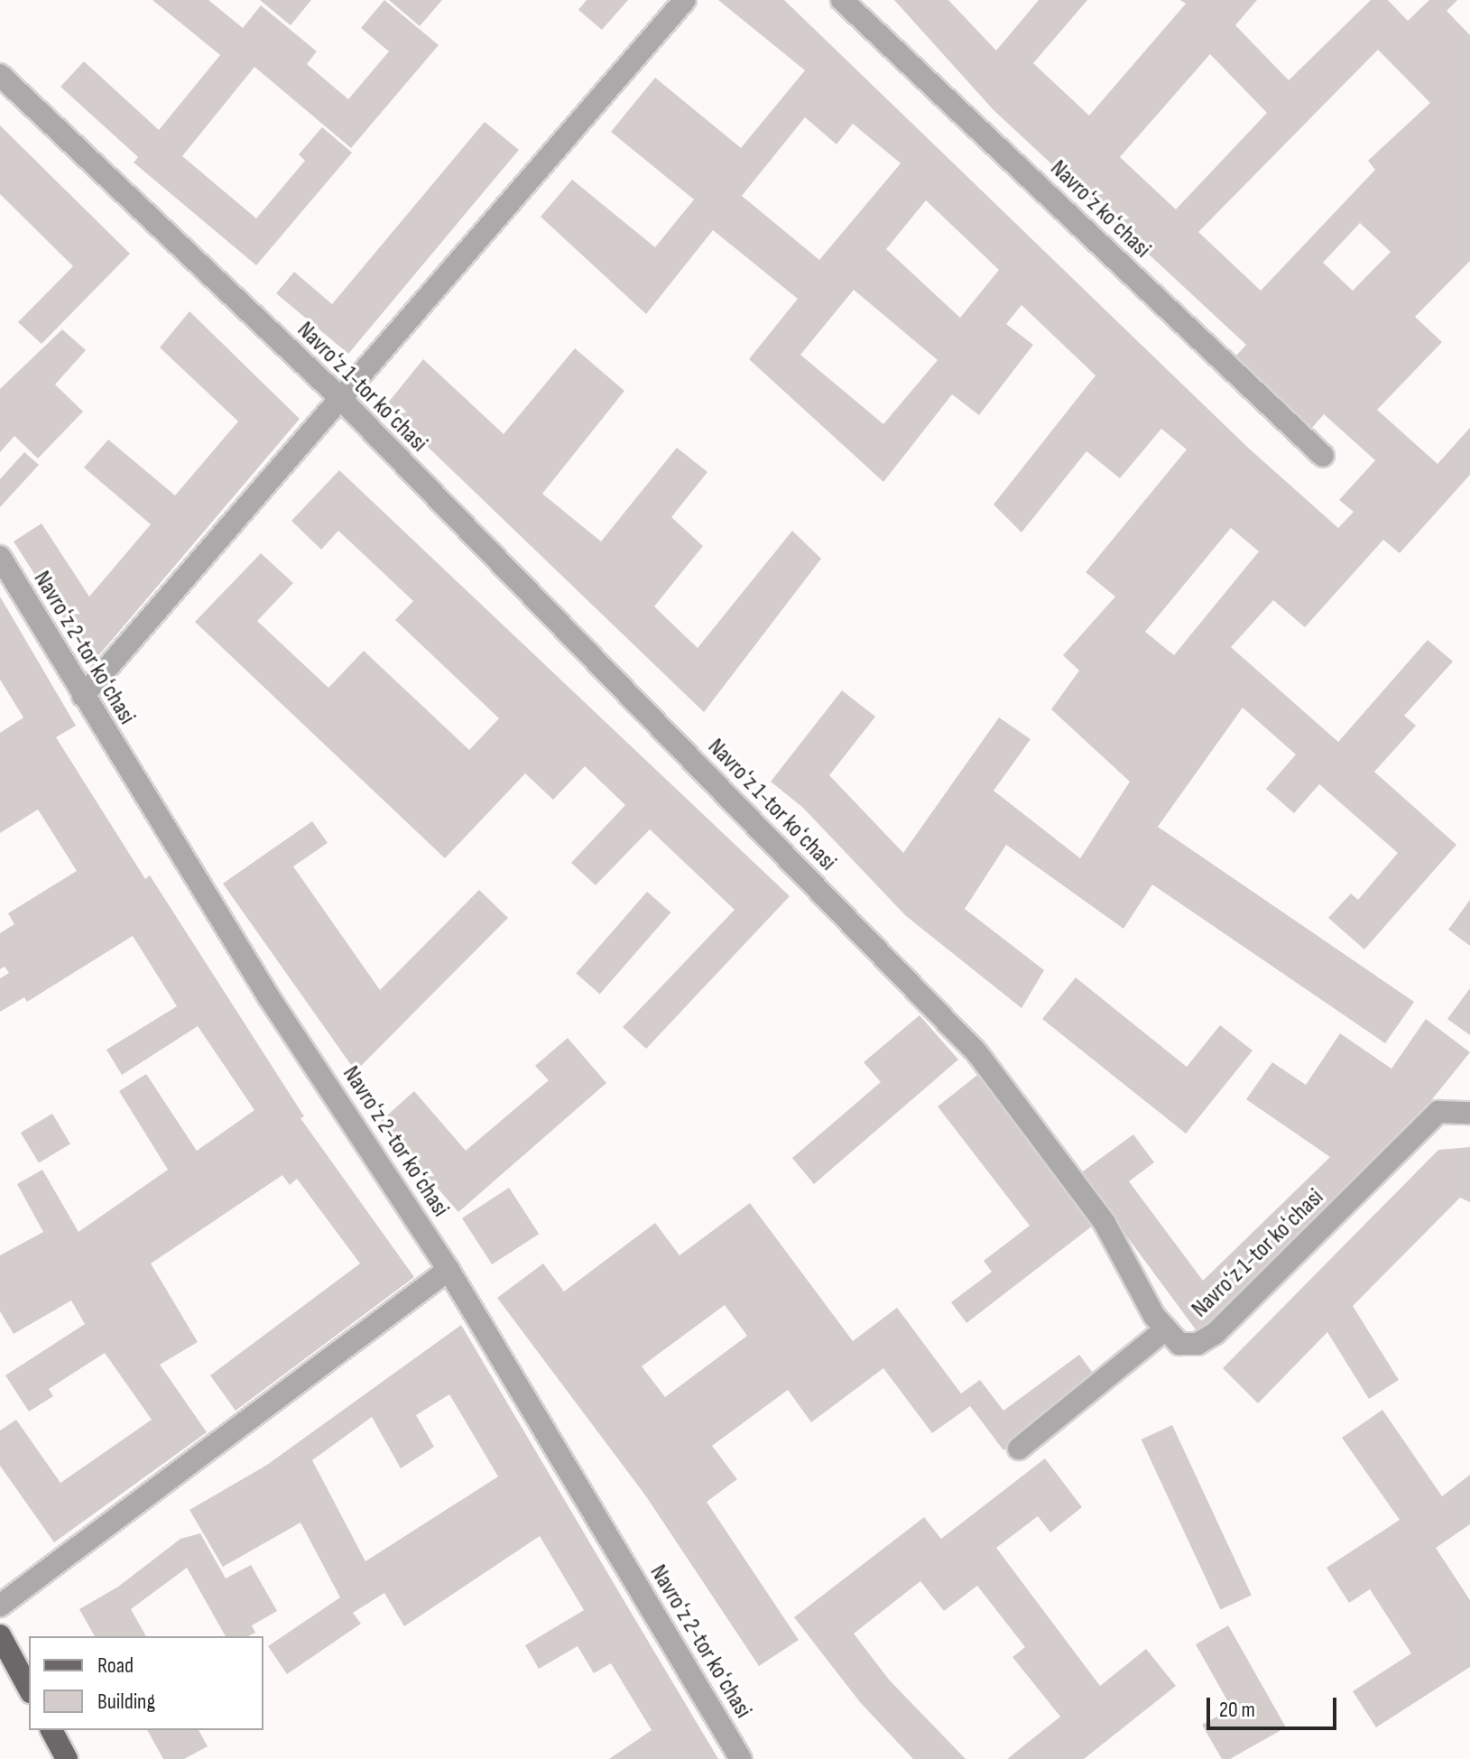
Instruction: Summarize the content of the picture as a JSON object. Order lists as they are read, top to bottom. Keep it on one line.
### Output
{"streets":{"street":["Navroʻz koʻchasi","Navroʻz 1-tor koʻchasi","Navroʻz 2-tor koʻchasi"]},"legend":["Road","Building"],"scale_bar":"20 m"}
